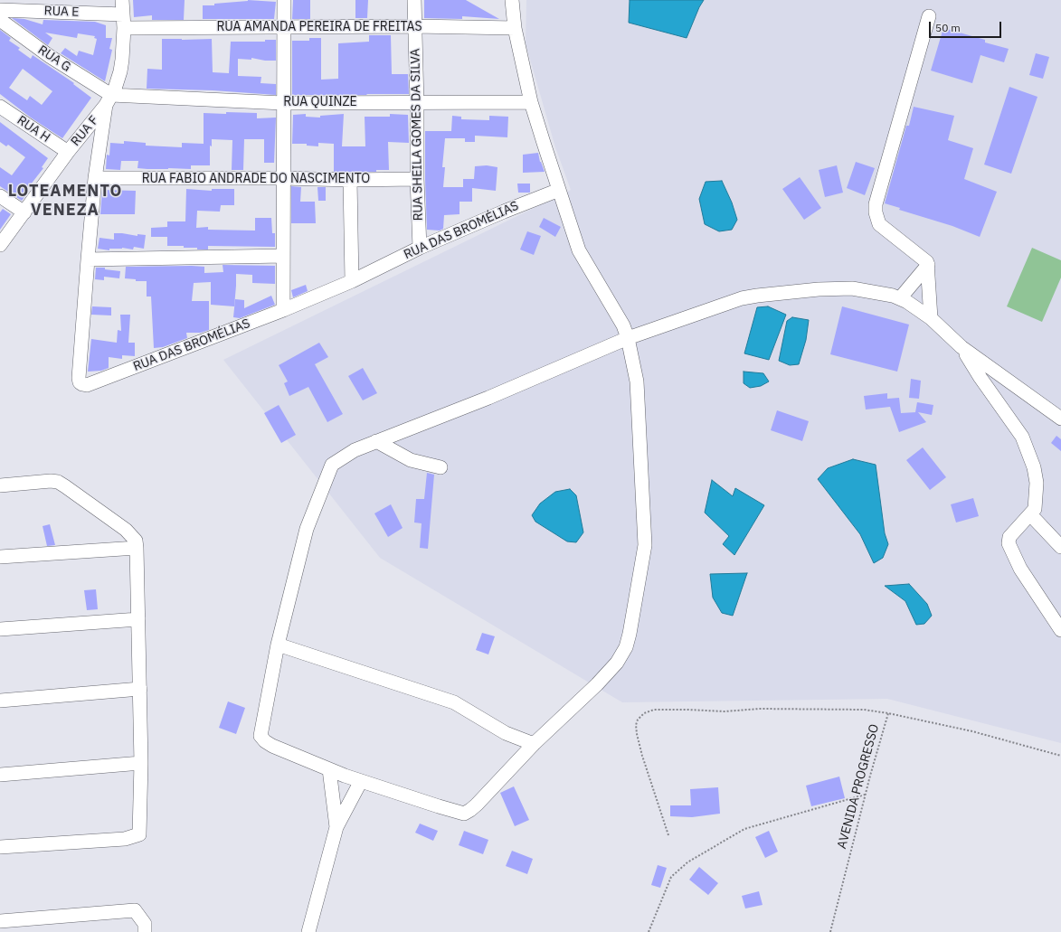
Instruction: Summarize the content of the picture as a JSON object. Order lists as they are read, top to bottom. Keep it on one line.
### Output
{"streets":{"street":["RUA E","RUA AMANDA PEREIRA DE FREITAS","RUA G","RUA QUINZE","RUA H","RUA F","RUA SHEILA GOMES DA SILVA","RUA FABIO ANDRADE DO NASCIMENTO","RUA DAS BROMÉLIAS"],"path":["AVENIDA PROGRESSO"]},"crossings":[["RUA E","RUA F"],["RUA AMANDA PEREIRA DE FREITAS","RUA F"],["RUA AMANDA PEREIRA DE FREITAS","RUA SHEILA GOMES DA SILVA"],["RUA G","RUA QUINZE"],["RUA G","RUA F"],["RUA G","RUA DAS BROMÉLIAS"],["RUA QUINZE","RUA F"],["RUA QUINZE","RUA SHEILA GOMES DA SILVA"],["RUA QUINZE","RUA DAS BROMÉLIAS"],["RUA H","RUA F"],["RUA F","RUA DAS BROMÉLIAS"],["RUA SHEILA GOMES DA SILVA","RUA FABIO ANDRADE DO NASCIMENTO"],["RUA SHEILA GOMES DA SILVA","RUA DAS BROMÉLIAS"],["RUA FABIO ANDRADE DO NASCIMENTO","RUA DAS BROMÉLIAS"]],"districts":["LOTEAMENTO VENEZA"],"scale_bar":"50 m"}
